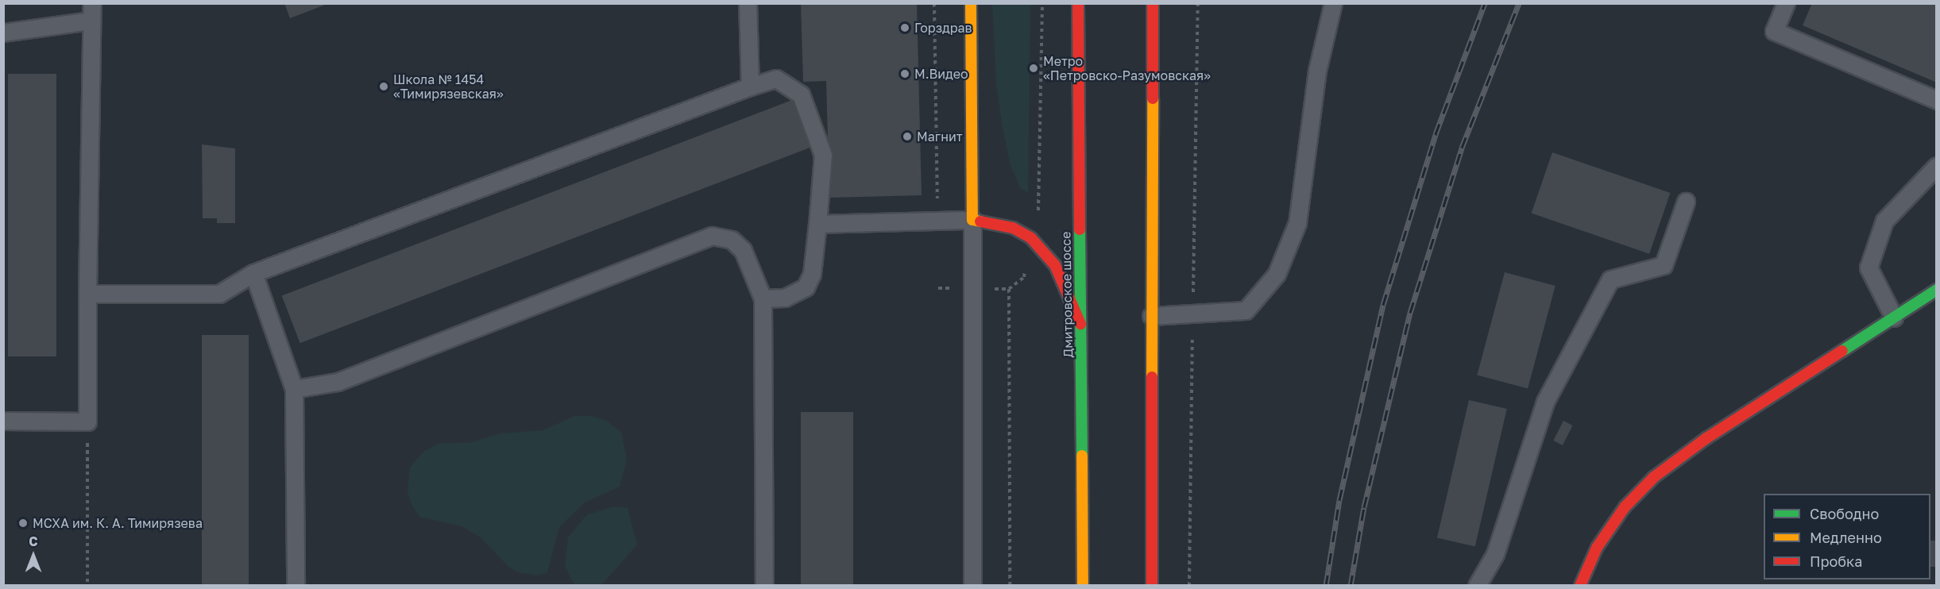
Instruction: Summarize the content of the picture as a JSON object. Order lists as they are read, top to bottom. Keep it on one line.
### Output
{"streets":{"main road":["Дмитровское шоссе"]},"places":["Горздрав","Метро «Петровско-Разумовская»","М.Видео","Школа № 1454 «Тимирязевская»","Магнит","МСХА им. К. А. Тимирязева"],"legend":["Свободно","Медленно","Пробка"],"north":"top"}
